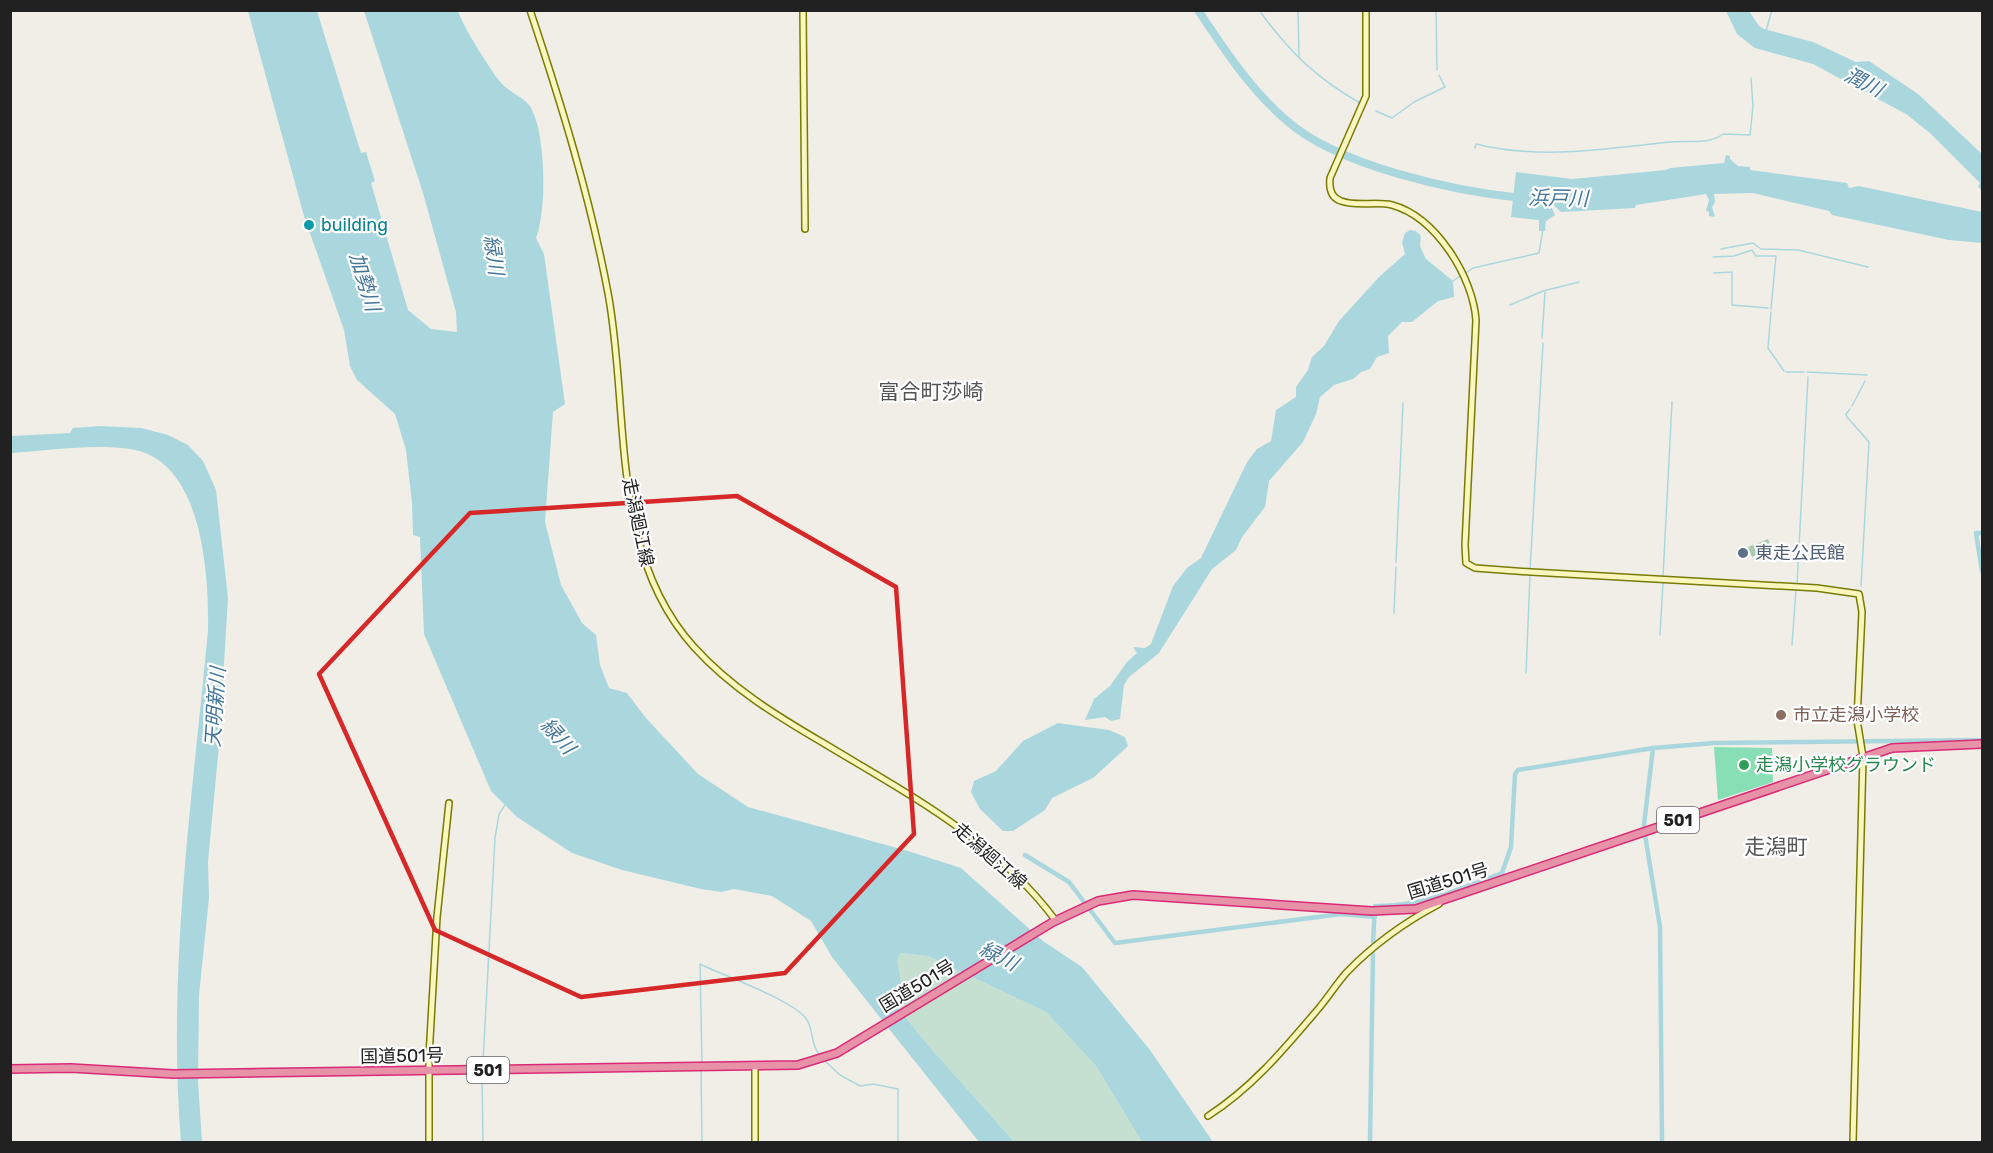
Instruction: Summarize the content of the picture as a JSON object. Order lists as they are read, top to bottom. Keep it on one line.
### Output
{"streets":{"highway":["501","国道501号"],"street":["走潟廻江線"]},"crossings":[["走潟廻江線","国道501号"]],"districts":["富合町莎崎","走潟町"],"water":["潤川","浜戸川","緑川","加勢川","天明新川"],"places":["building","東走公民館","市立走潟小学校","走潟小学校グラウンド"]}
